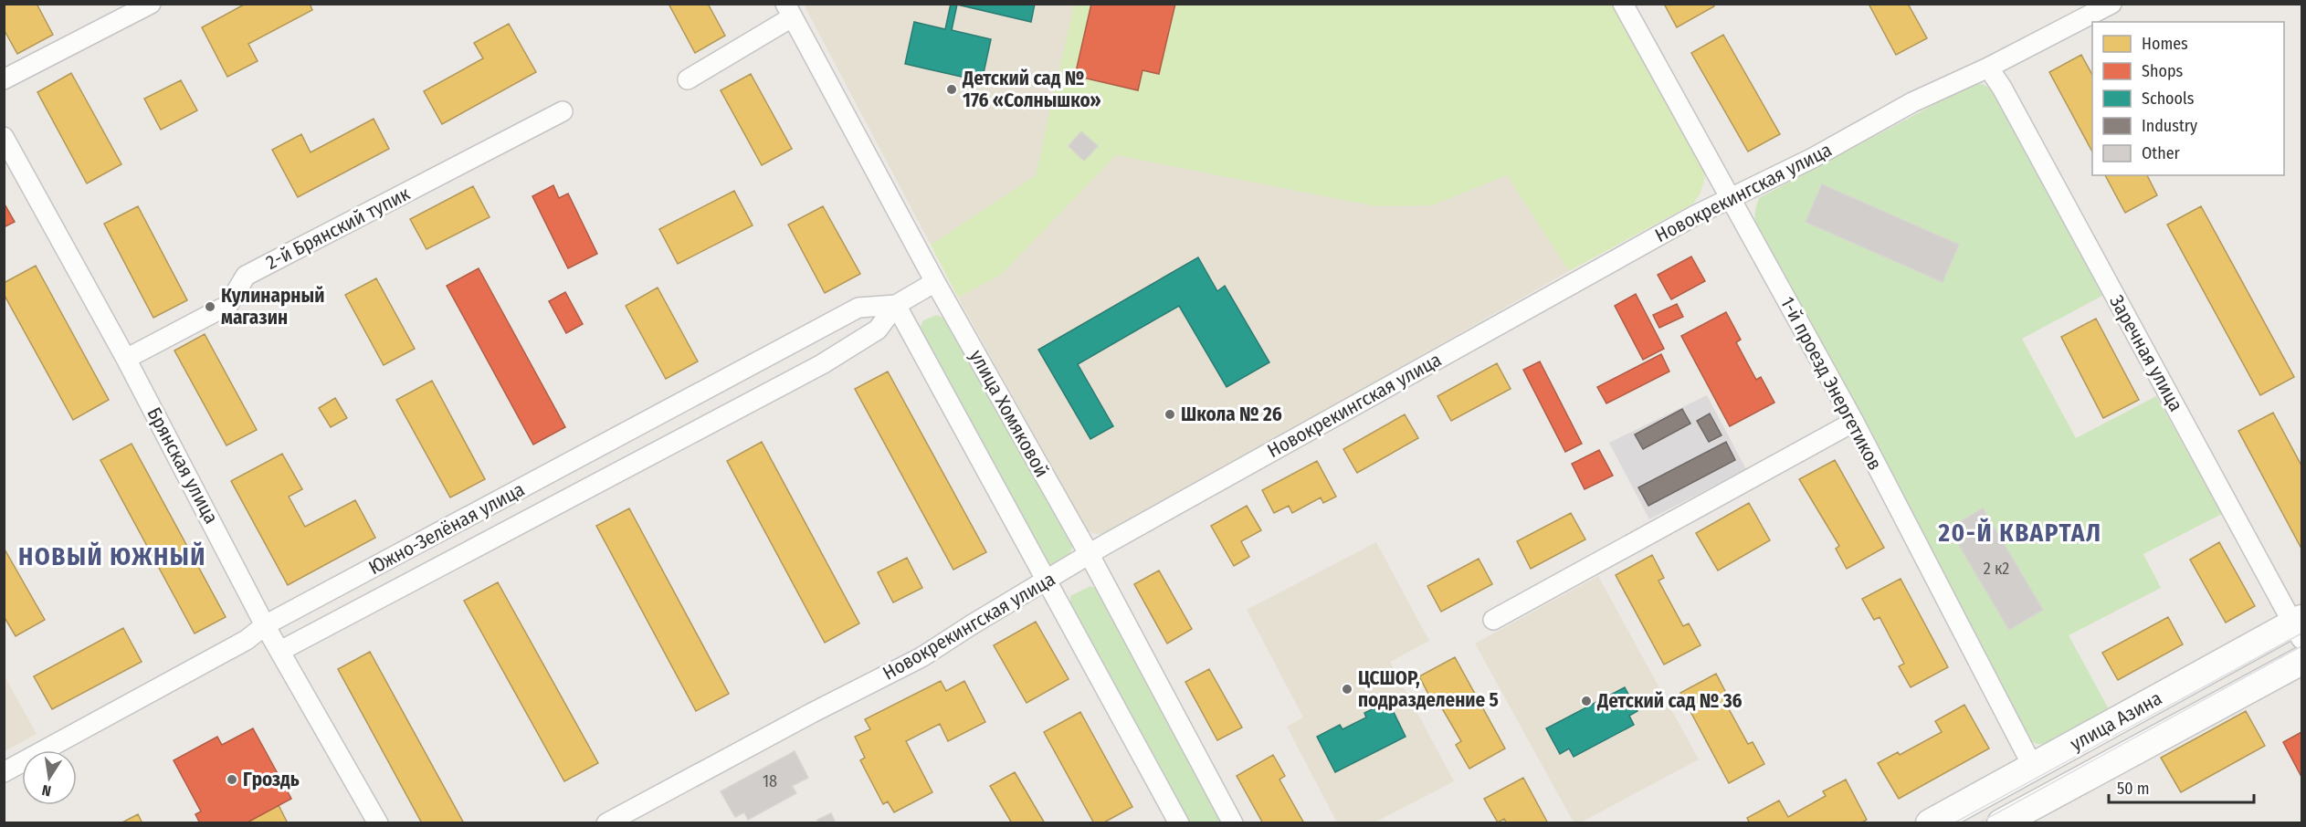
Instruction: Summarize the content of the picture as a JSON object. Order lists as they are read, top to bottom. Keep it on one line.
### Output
{"streets":{"main road":["улица Азина"],"street":["Новокрекингская улица","2-й Брянский тупик","Заречная улица","1-й проезд Энергетиков","улица Хомяковой","Брянская улица","Южно-Зелёная улица"]},"crossings":[["Новокрекингская улица","Заречная улица"],["Новокрекингская улица","1-й проезд Энергетиков"],["Новокрекингская улица","улица Хомяковой"],["2-й Брянский тупик","Брянская улица"],["Заречная улица","улица Азина"],["1-й проезд Энергетиков","улица Азина"],["улица Хомяковой","Южно-Зелёная улица"],["Брянская улица","Южно-Зелёная улица"]],"districts":["20-Й КВАРТАЛ","НОВЫЙ ЮЖНЫЙ"],"places":["Детский сад № 176 «Солнышко»","Кулинарный магазин","Школа № 26","ЦСШОР, подразделение 5","Детский сад № 36","Гроздь"],"house_numbers":["2 к2","18"],"legend":["Homes","Shops","Schools","Industry","Other"],"scale_bar":"50 m","north":"bottom"}
